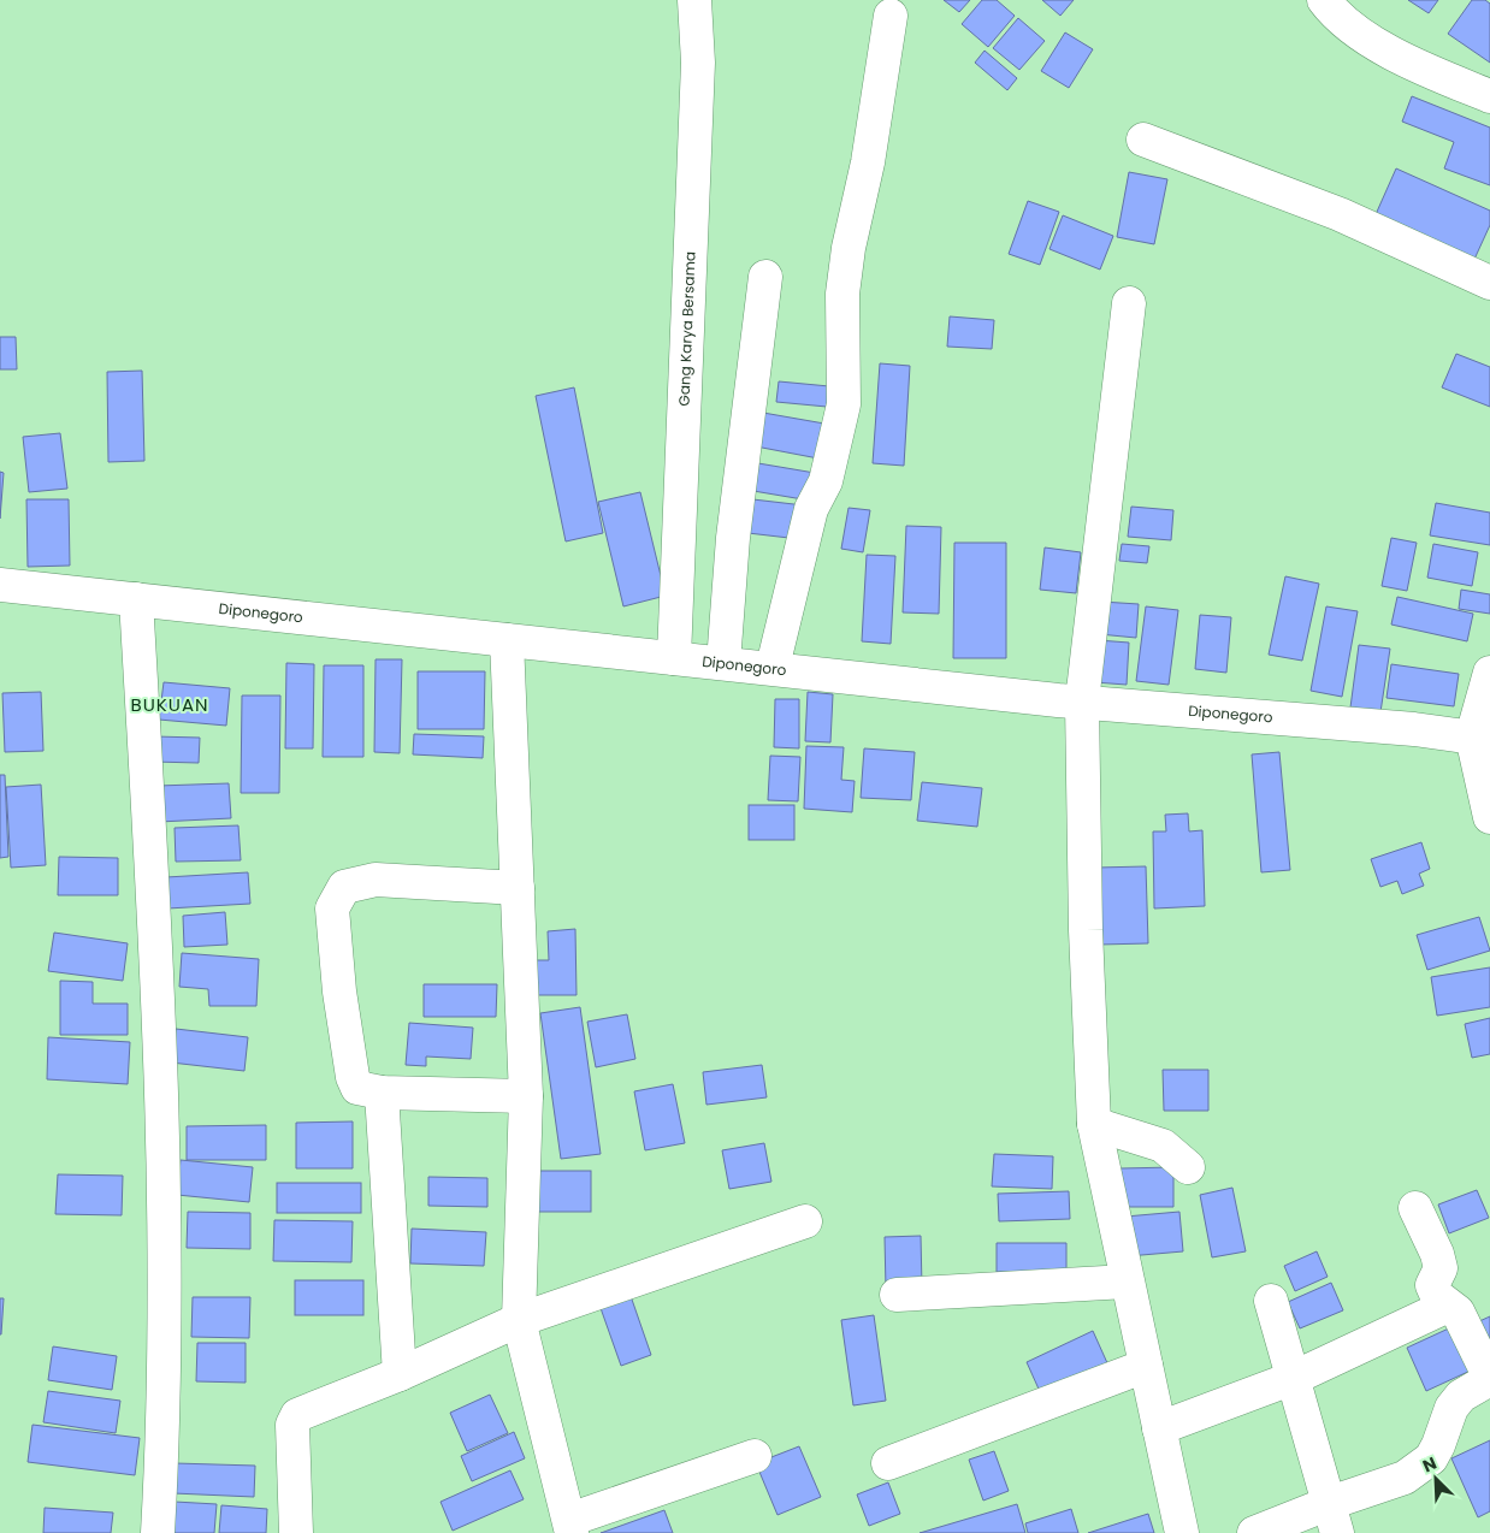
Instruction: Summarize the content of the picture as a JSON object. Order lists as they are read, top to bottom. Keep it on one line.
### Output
{"streets":{"street":["Gang Karya Bersama","Diponegoro"]},"crossings":[["Gang Karya Bersama","Diponegoro"]],"districts":["BUKUAN"],"north":"top left"}
